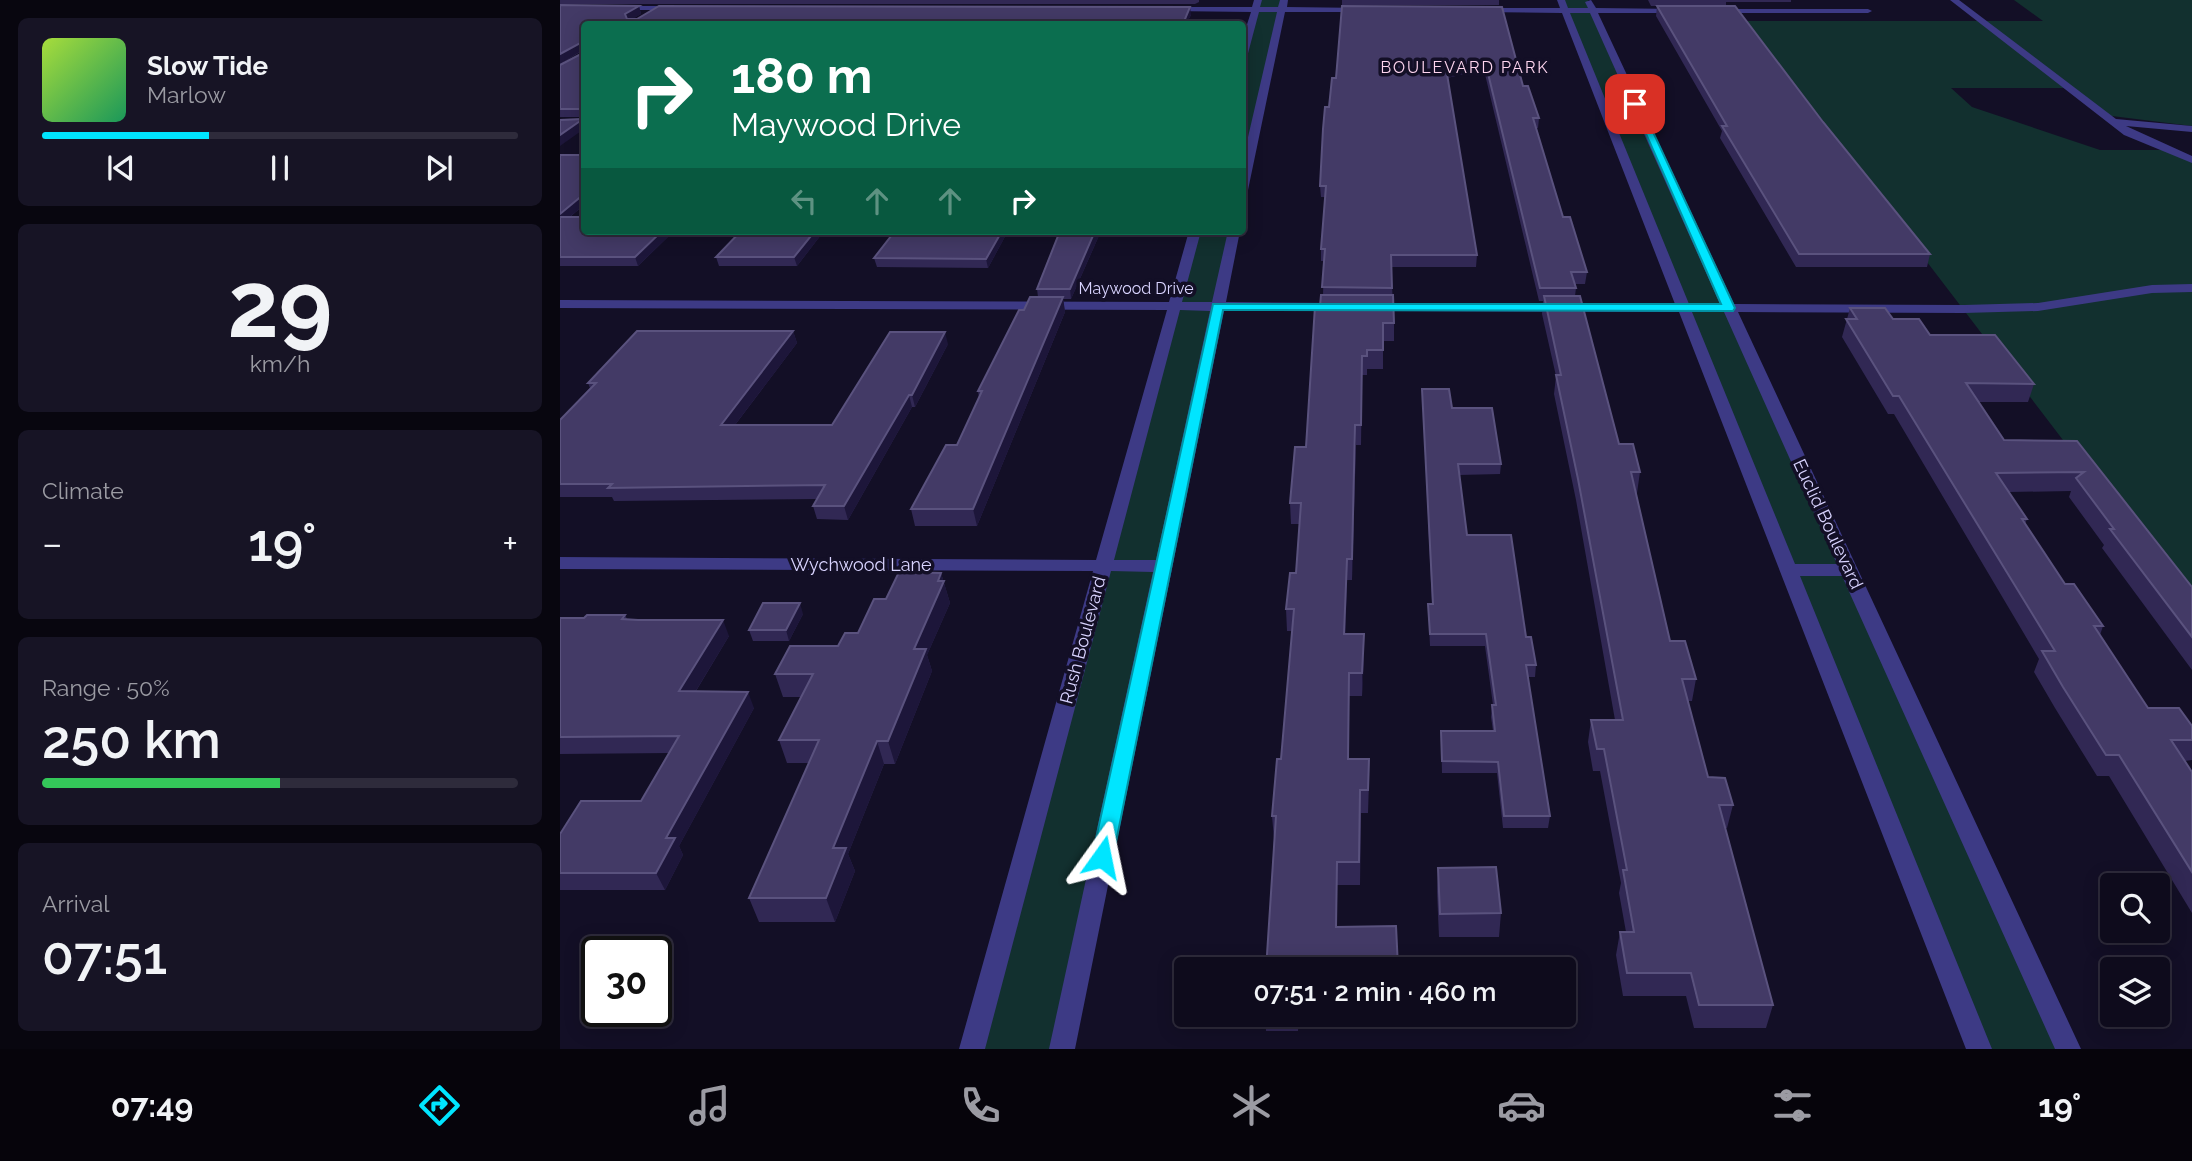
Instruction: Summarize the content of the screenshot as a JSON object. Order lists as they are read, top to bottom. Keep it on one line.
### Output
{"streets":{"street":["Maywood Drive","Euclid Boulevard","Wychwood Lane","Rush Boulevard"]},"crossings":[["Maywood Drive","Euclid Boulevard"],["Maywood Drive","Rush Boulevard"],["Wychwood Lane","Rush Boulevard"]],"districts":["BOULEVARD PARK"],"page":{"turn":["180 m","Maywood Drive"],"song":["Slow Tide","Marlow"],"tile":[["29","km/h"],"Climate",["Range · 50%","250 km"],["Arrival","07:51"]],"heat":["−","19°","+"],"limit":"30","trip":"07:51 · 2 min · 460 m","tabs":["07:49","19°"]}}
